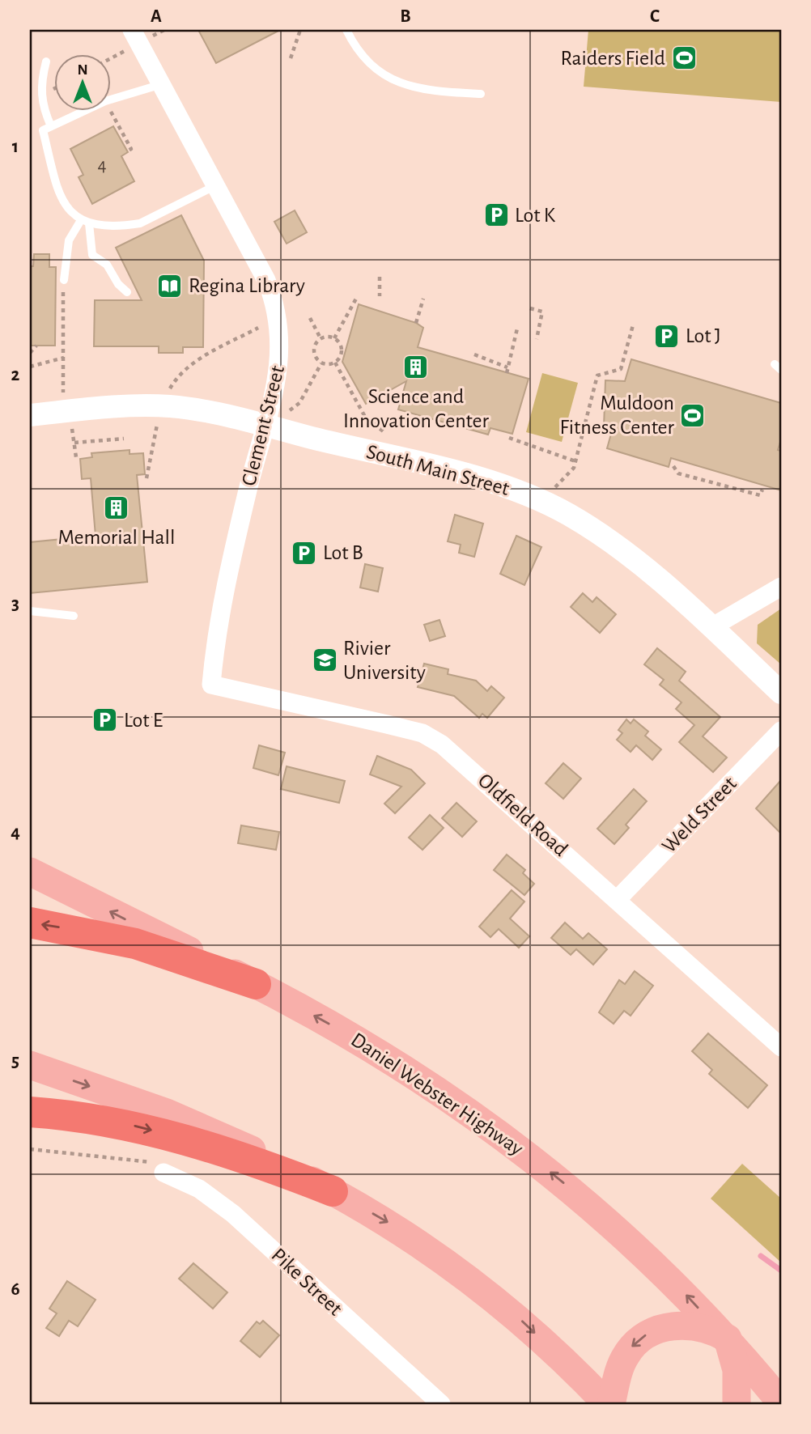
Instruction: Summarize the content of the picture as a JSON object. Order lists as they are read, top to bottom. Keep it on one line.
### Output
{"streets":{"main road":["Daniel Webster Highway"],"street":["Clement Street","South Main Street","Oldfield Road","Weld Street","Pike Street"]},"crossings":[["Clement Street","South Main Street"],["Clement Street","Oldfield Road"],["Oldfield Road","Weld Street"]],"places":{"sports":["Raiders Field","Muldoon Fitness Center"],"parking":["Lot K","Lot J","Lot B","Lot E"],"library":["Regina Library"],"building":["Science and Innovation Center","Memorial Hall"],"school or university":["Rivier University"]},"house_numbers":["4"],"north":"top","grid":{"columns":["A","B","C"],"rows":["1","2","3","4","5","6"]}}
